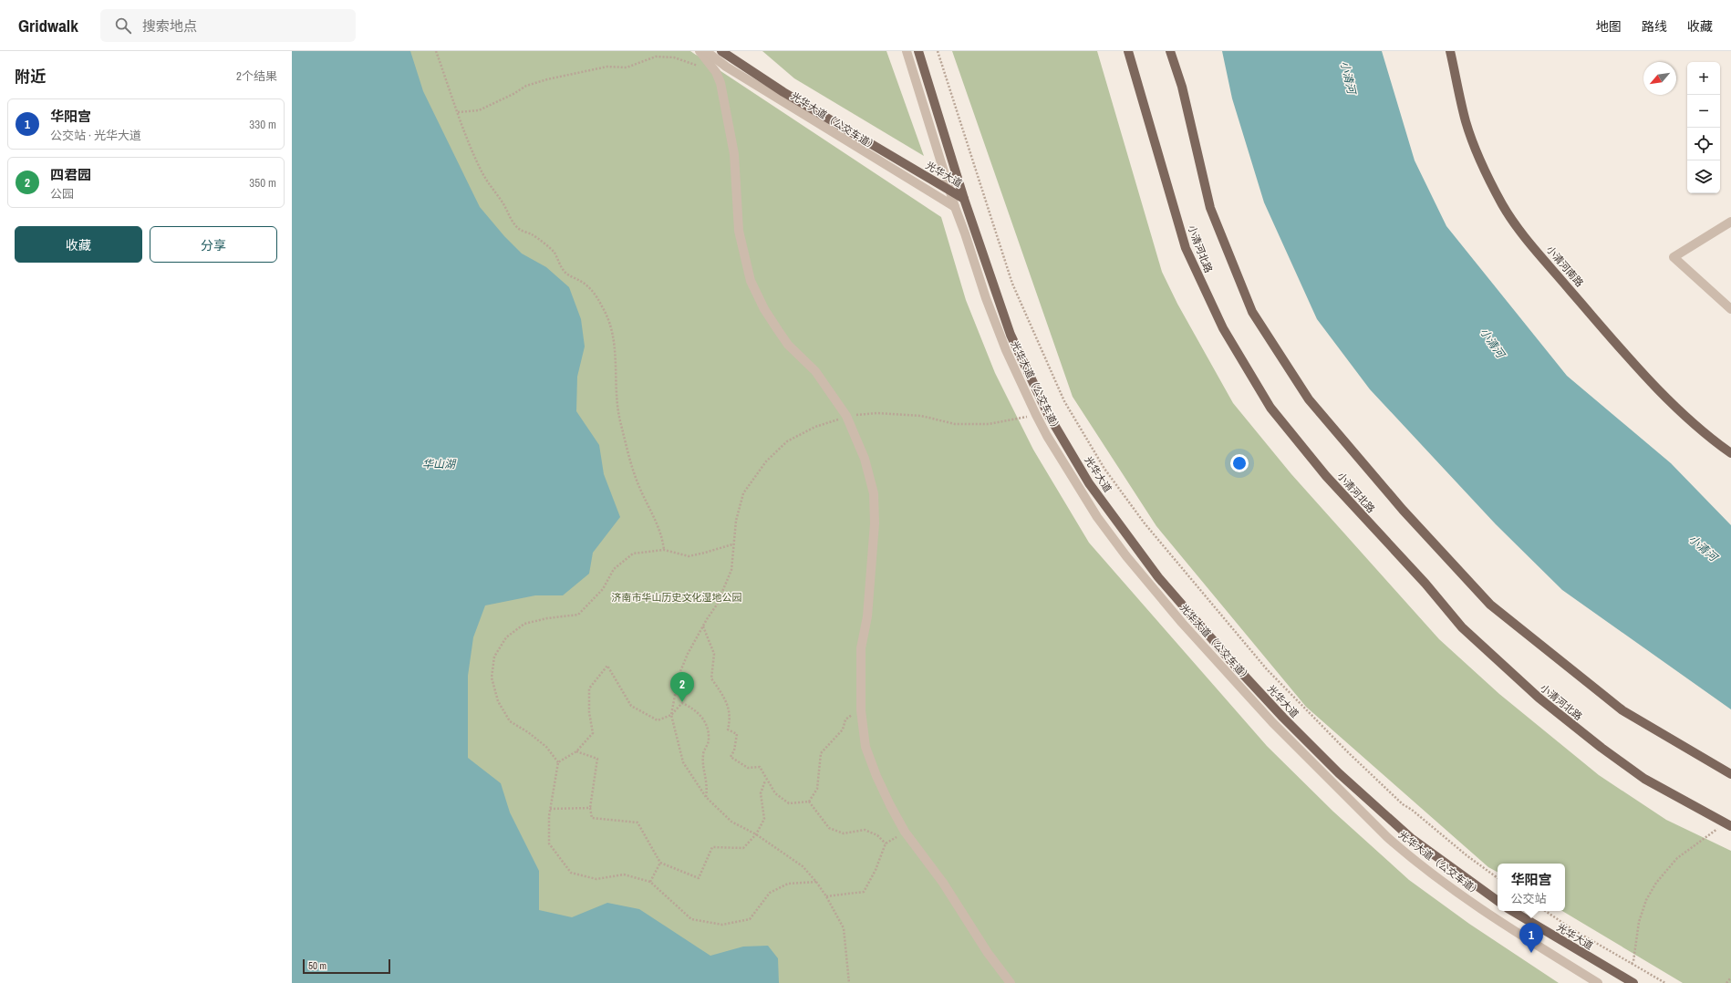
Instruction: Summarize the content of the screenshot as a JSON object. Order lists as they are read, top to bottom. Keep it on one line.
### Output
{"streets":{"main road":["光华大道","小清河北路","小清河南路"],"street":["光华大道（公交车道）"]},"crossings":[["光华大道（公交车道）","光华大道"]],"water":["小清河","华山湖"],"parks":["济南市华山历史文化湿地公园"],"scale_bar":"50 m","north":"bottom left","page":{"header":"Gridwalk","search":"搜索地点","nav":["地图","路线","收藏"],"heading":["附近","2个结果"],"map_buttons":["+","−"],"list":[{"mark":"1","name":"华阳宫","note":"公交站 · 光华大道","value":"330 m"},{"mark":"2","name":"四君园","note":"公园","value":"350 m"}],"buttons":["收藏","分享"],"pins":["2","1"],"popup":["华阳宫","公交站"],"scale":"50 m"}}
